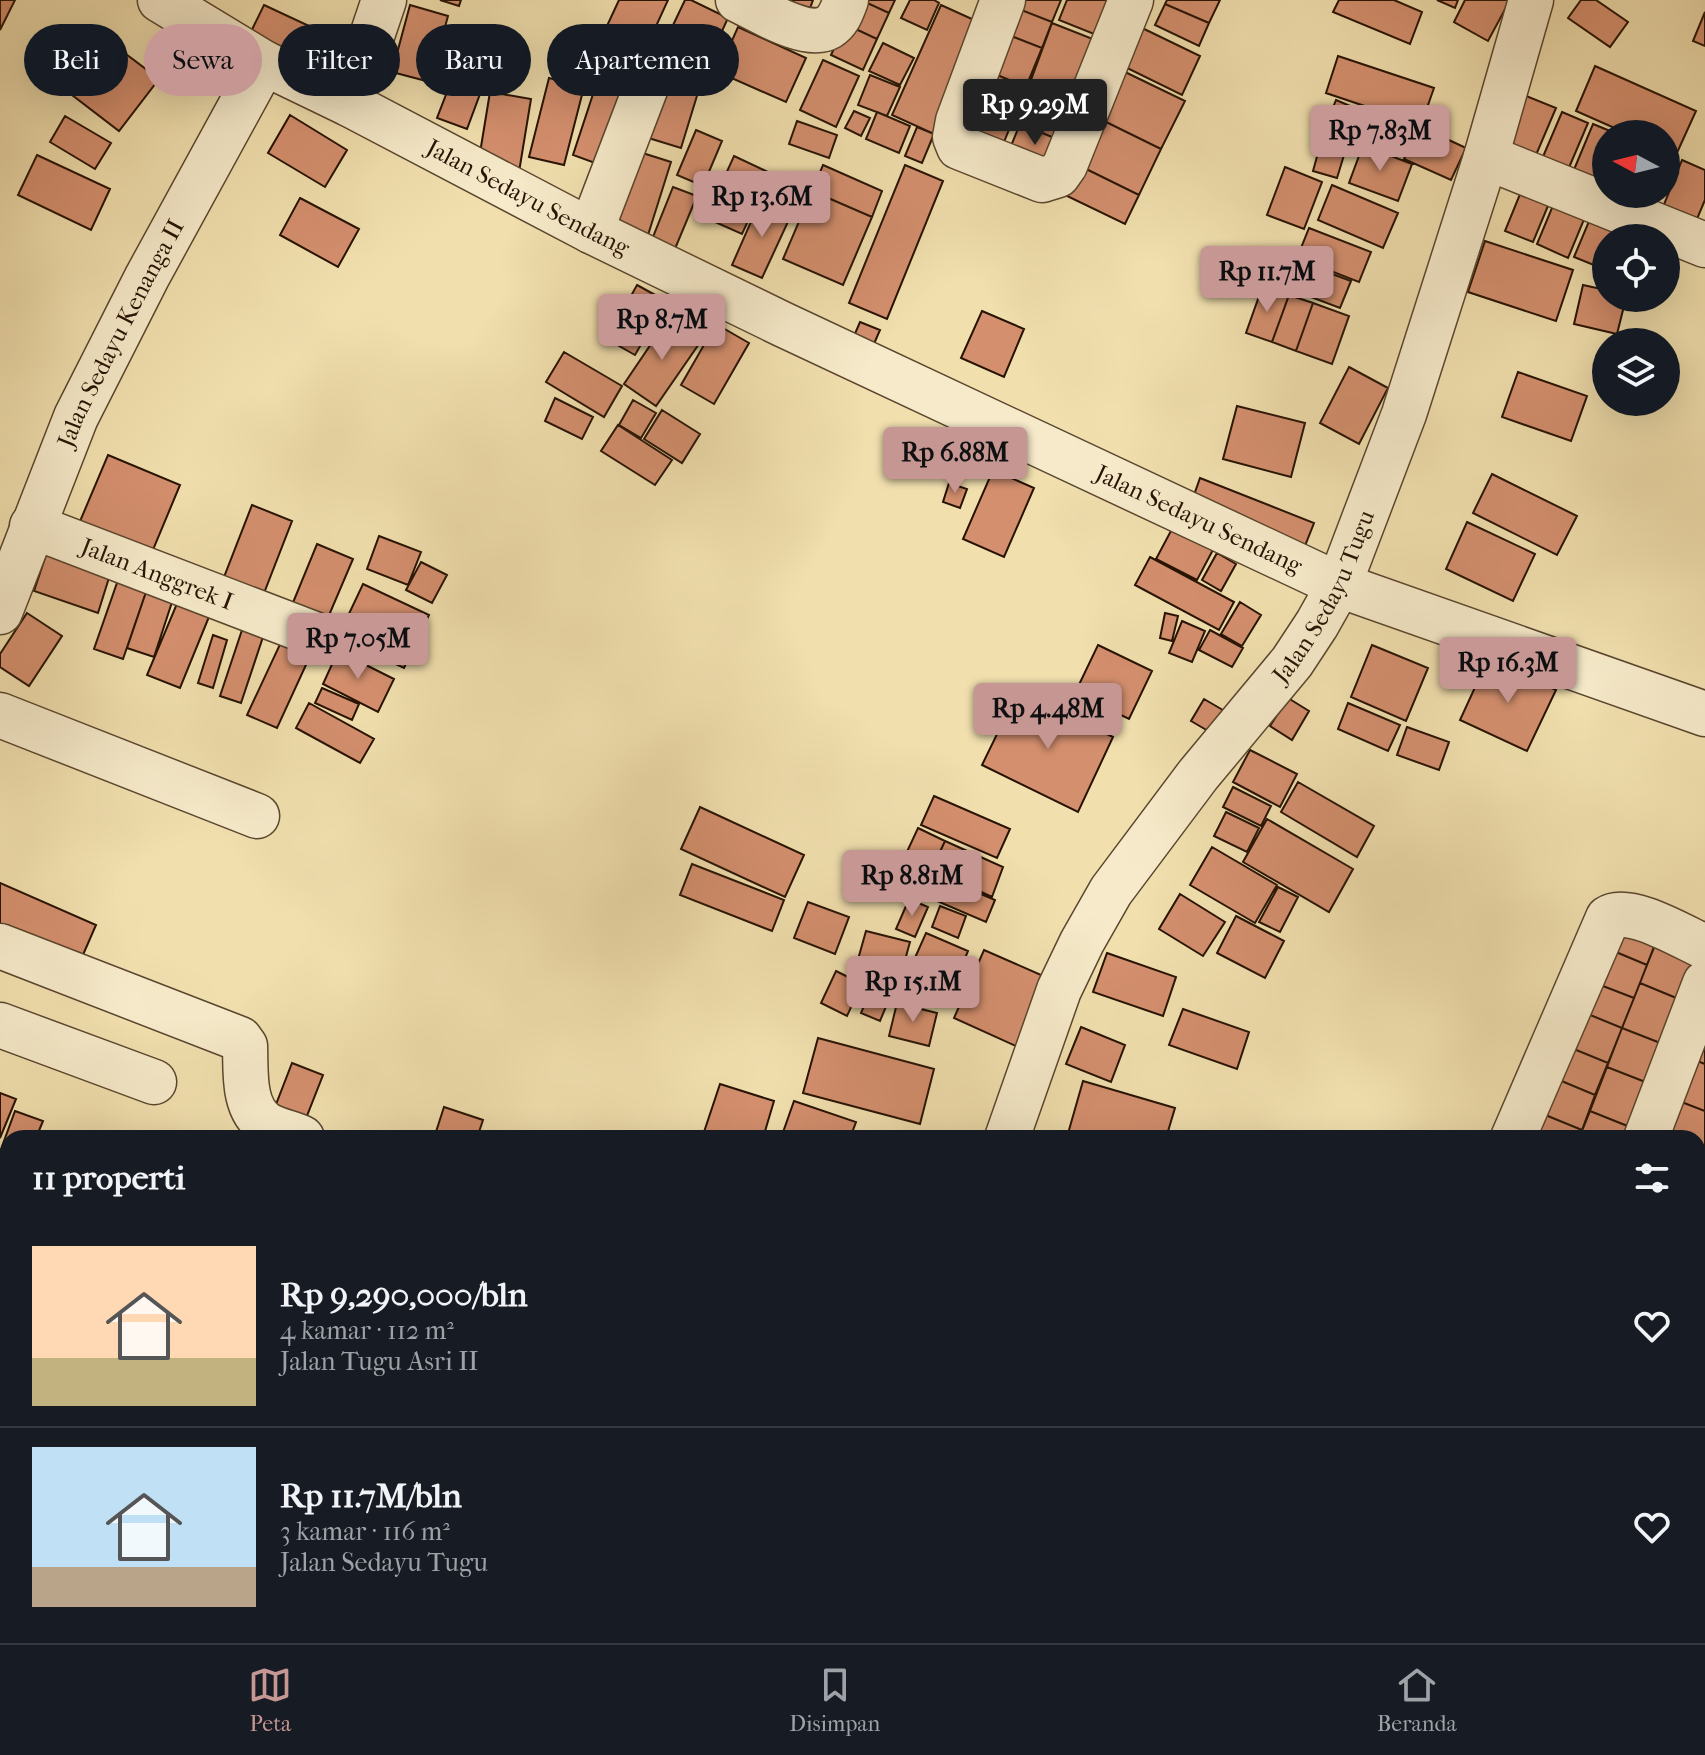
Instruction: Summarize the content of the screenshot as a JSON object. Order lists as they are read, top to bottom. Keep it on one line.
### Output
{"streets":{"street":["Jalan Sedayu Sendang","Jalan Sedayu Kenanga II","Jalan Anggrek I","Jalan Sedayu Tugu"]},"crossings":[["Jalan Sedayu Sendang","Jalan Sedayu Kenanga II"],["Jalan Sedayu Sendang","Jalan Sedayu Tugu"],["Jalan Sedayu Kenanga II","Jalan Anggrek I"]],"north":"left","page":{"chip":["Beli","Sewa","Filter","Baru","Apartemen"],"price":["Rp 9.29M","Rp 7.83M","Rp 13.6M","Rp 11.7M","Rp 8.7M","Rp 6.88M","Rp 7.05M","Rp 16.3M","Rp 4.48M","Rp 8.81M","Rp 15.1M"],"heading":"11 properti","list":[{"name":"Rp 9,290,000/bln","note":"4 kamar · 112 m² · Jalan Tugu Asri II"},{"name":"Rp 11.7M/bln","note":"3 kamar · 116 m² · Jalan Sedayu Tugu"}],"tabs":["Peta","Disimpan","Beranda"]}}
